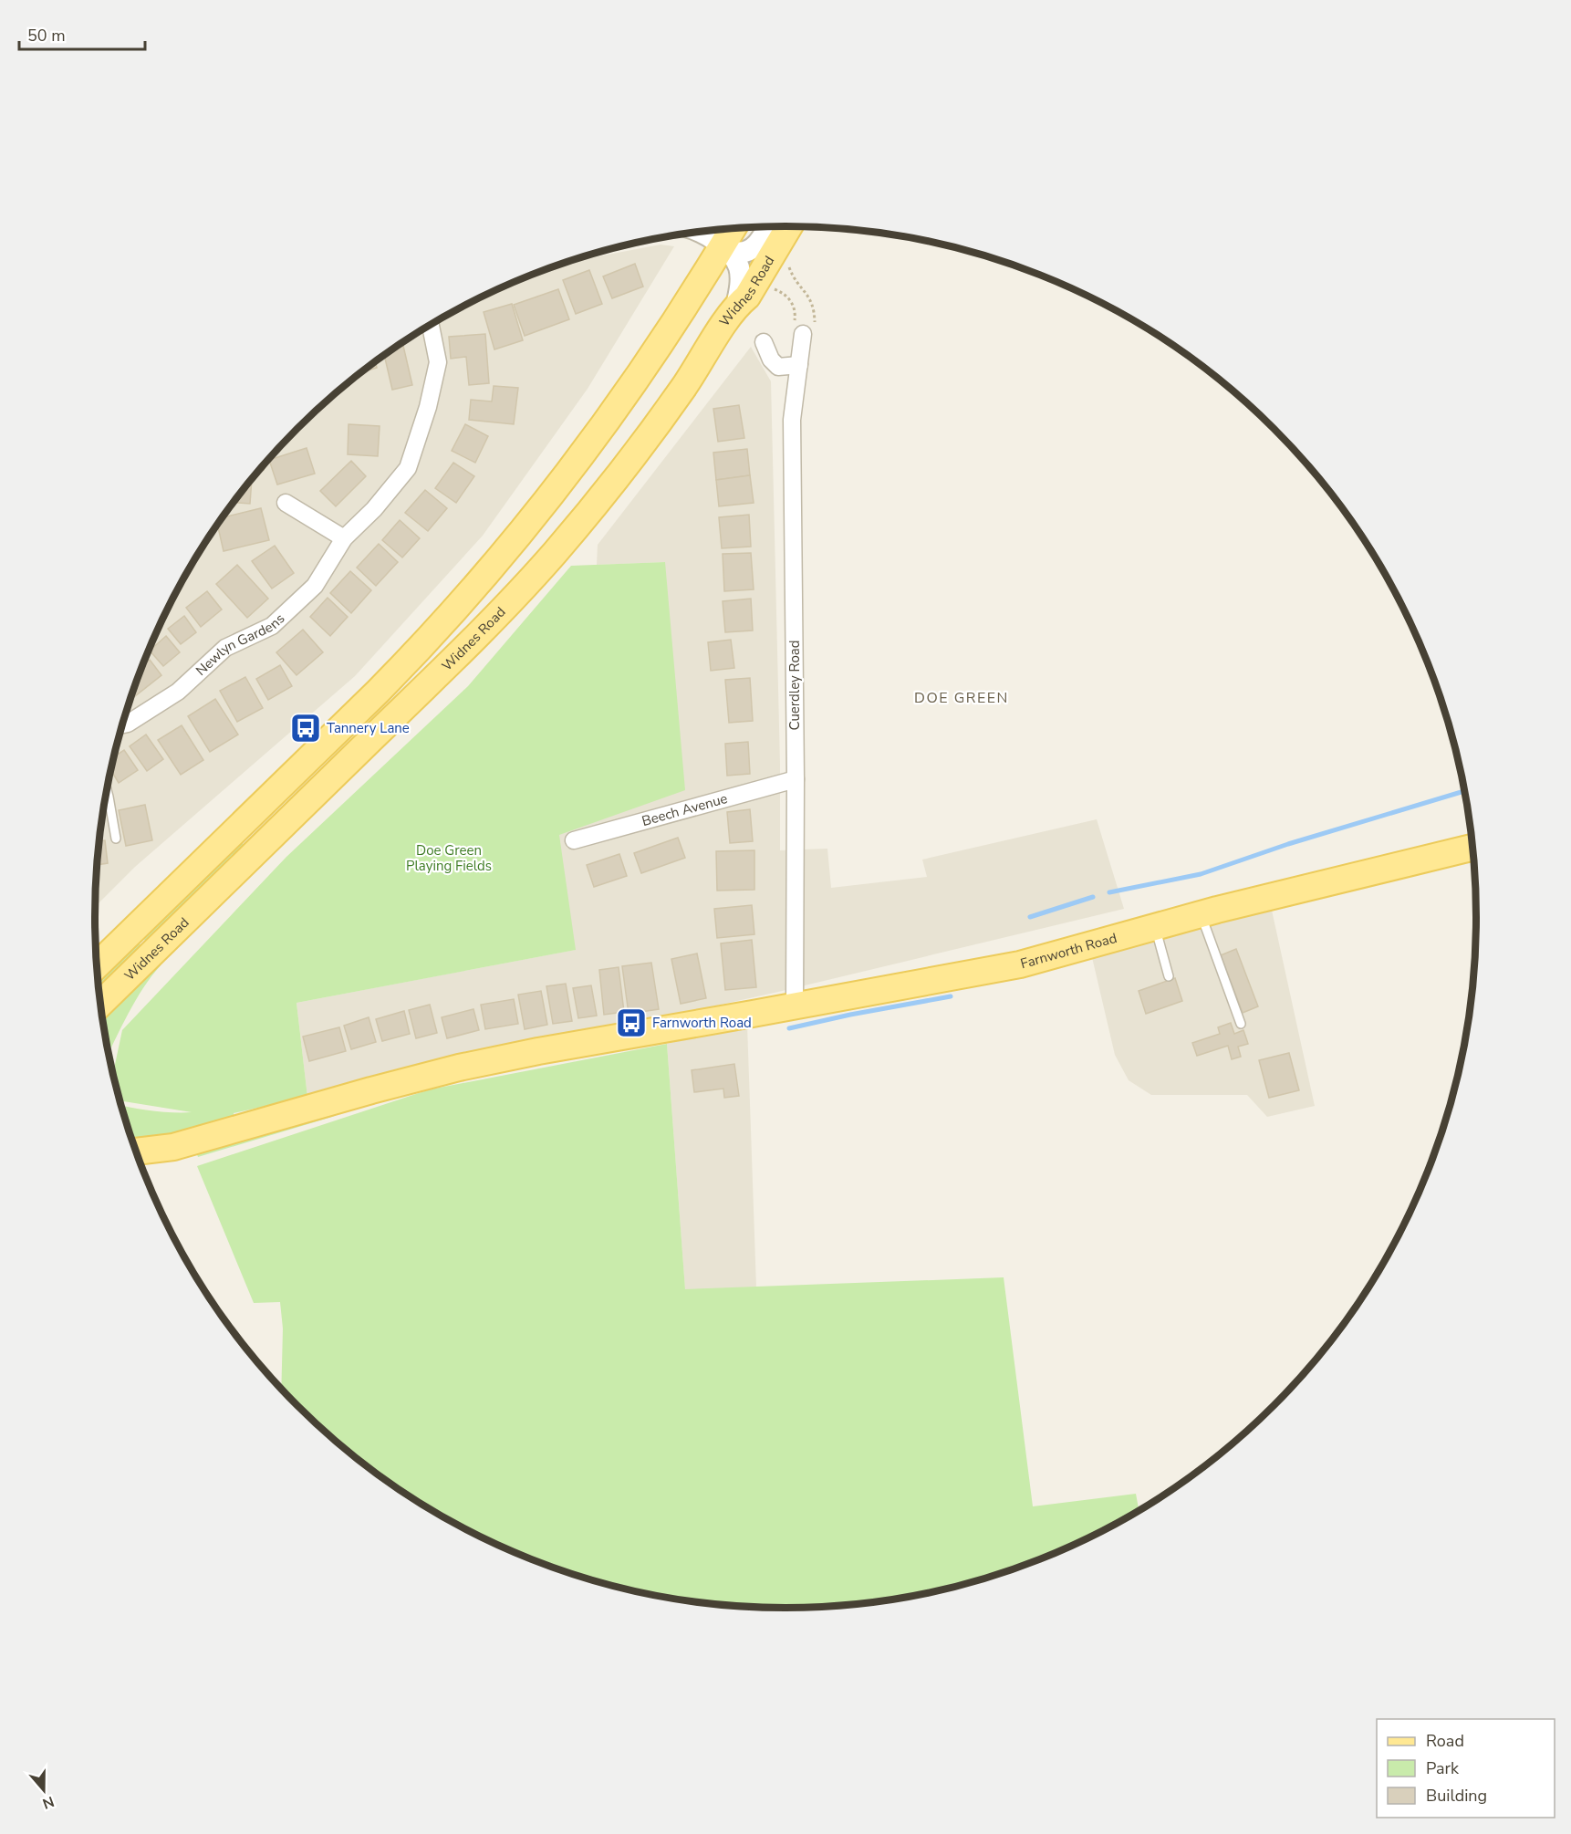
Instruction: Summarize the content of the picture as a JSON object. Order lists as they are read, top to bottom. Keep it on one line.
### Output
{"streets":{"main road":["Widnes Road","Farnworth Road"],"street":["Newlyn Gardens","Cuerdley Road","Beech Avenue"]},"crossings":[["Cuerdley Road","Beech Avenue"],["Cuerdley Road","Farnworth Road"]],"districts":["DOE GREEN"],"parks":["Doe Green Playing Fields"],"places":{"bus stop":["Tannery Lane","Farnworth Road"]},"legend":["Road","Park","Building"],"scale_bar":"50 m","north":"bottom"}
